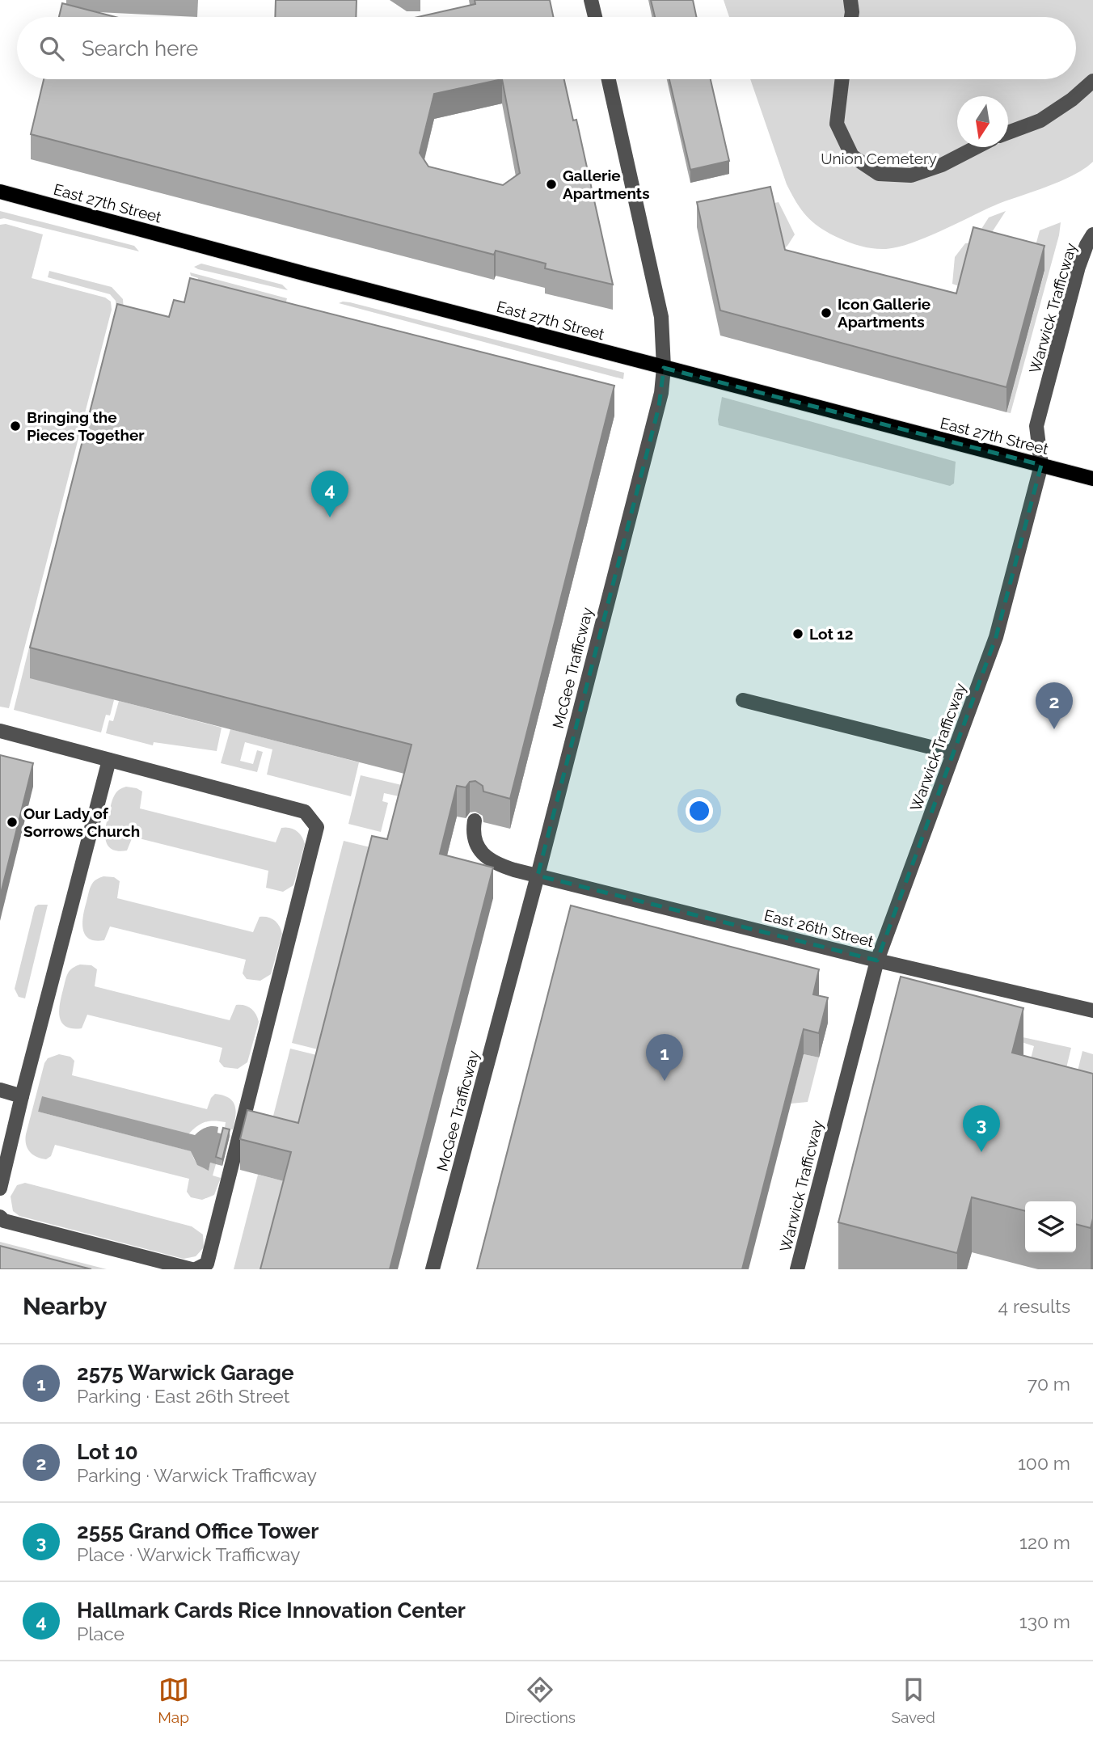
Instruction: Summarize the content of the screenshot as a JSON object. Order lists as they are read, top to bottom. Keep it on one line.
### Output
{"streets":{"main road":["East 27th Street"],"street":["Warwick Trafficway","McGee Trafficway","East 26th Street"]},"crossings":[["East 27th Street","Warwick Trafficway"],["East 27th Street","McGee Trafficway"],["Warwick Trafficway","East 26th Street"],["McGee Trafficway","East 26th Street"]],"parks":["Union Cemetery"],"places":["Gallerie Apartments","Icon Gallerie Apartments","Bringing the Pieces Together","Lot 12","Our Lady of Sorrows Church"],"north":"bottom","page":{"search":"Search here","pins":["4","2","1","3"],"heading":["Nearby","4 results"],"list":[{"mark":"1","name":"2575 Warwick Garage","note":"Parking · East 26th Street","value":"70 m"},{"mark":"2","name":"Lot 10","note":"Parking · Warwick Trafficway","value":"100 m"},{"mark":"3","name":"2555 Grand Office Tower","note":"Place · Warwick Trafficway","value":"120 m"},{"mark":"4","name":"Hallmark Cards Rice Innovation Center","note":"Place","value":"130 m"}],"nav":["Map","Directions","Saved"]}}
